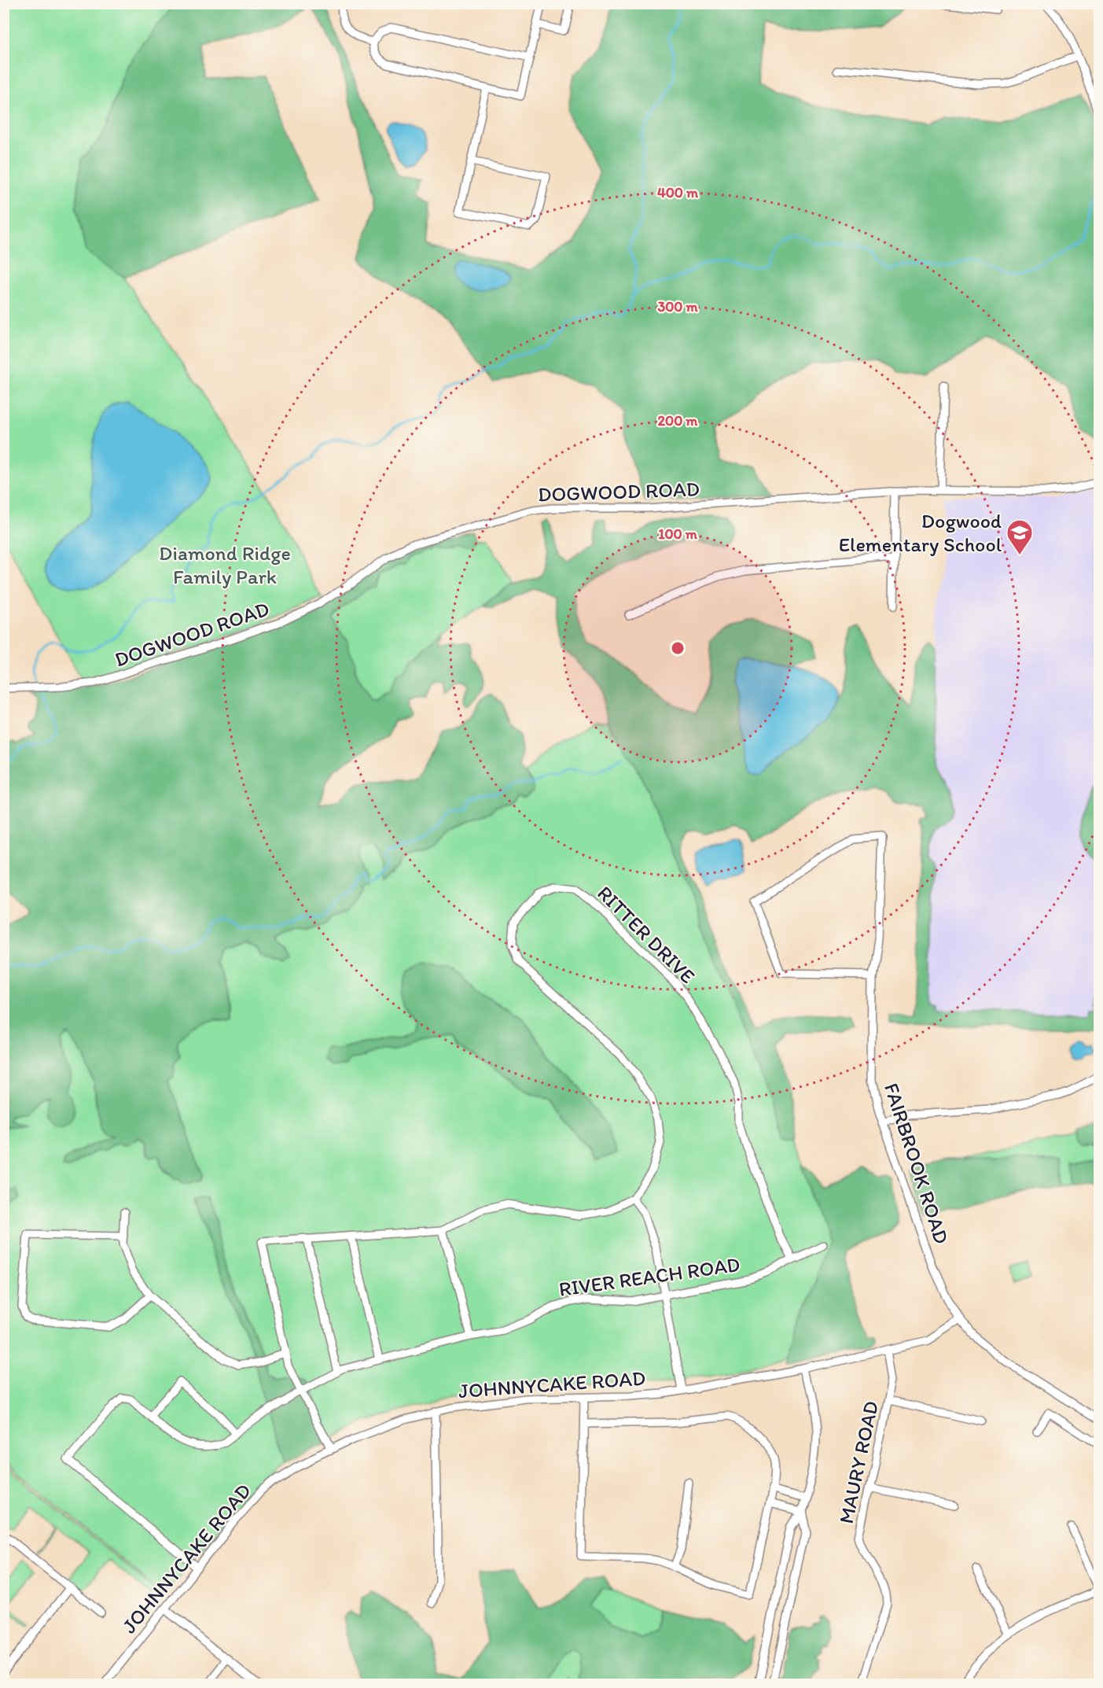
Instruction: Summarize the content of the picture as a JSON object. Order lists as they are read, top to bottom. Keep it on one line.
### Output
{"streets":{"street":["DOGWOOD ROAD","RITTER DRIVE","FAIRBROOK ROAD","RIVER REACH ROAD","JOHNNYCAKE ROAD","MAURY ROAD"]},"crossings":[["RITTER DRIVE","RIVER REACH ROAD"],["FAIRBROOK ROAD","JOHNNYCAKE ROAD"],["RIVER REACH ROAD","JOHNNYCAKE ROAD"],["JOHNNYCAKE ROAD","MAURY ROAD"]],"parks":["Diamond Ridge Family Park"],"places":{"school or university":["Dogwood Elementary School"]},"rings":["400 m","300 m","200 m","100 m"]}
